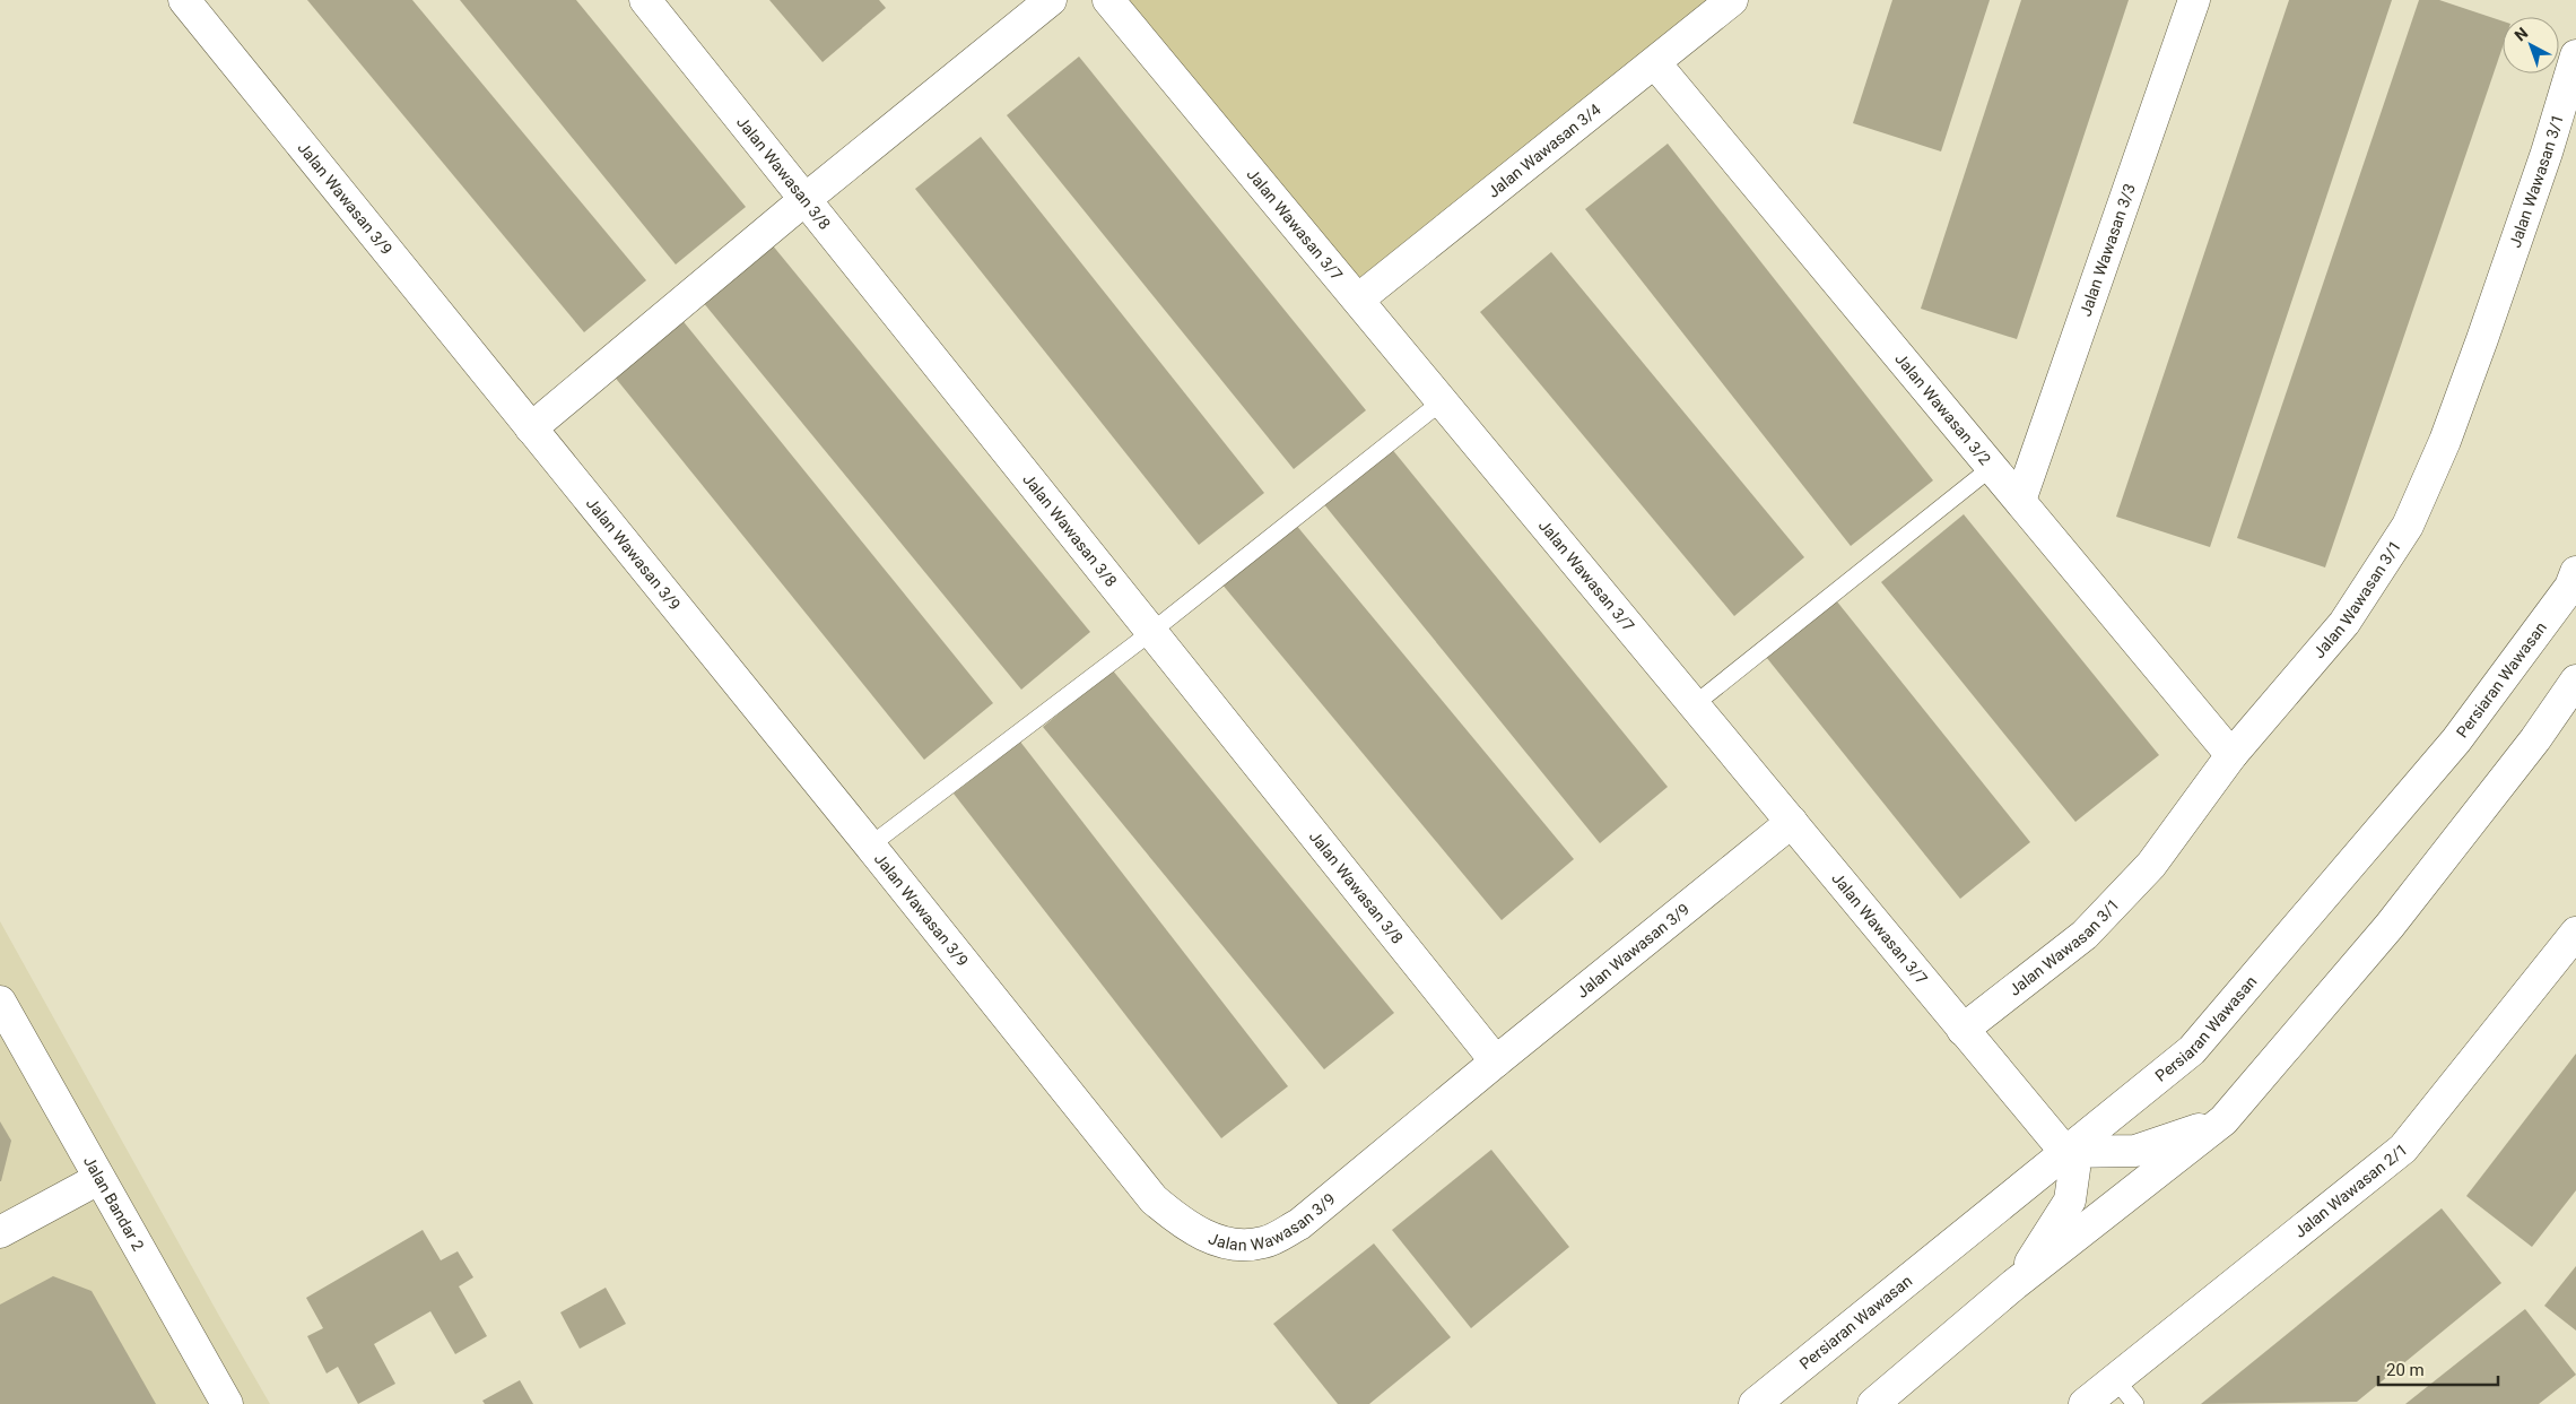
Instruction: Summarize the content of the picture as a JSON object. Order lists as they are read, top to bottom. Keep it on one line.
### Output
{"streets":{"street":["Jalan Wawasan 3/4","Jalan Wawasan 3/8","Jalan Wawasan 3/1","Jalan Wawasan 3/9","Jalan Wawasan 3/7","Jalan Wawasan 3/3","Jalan Wawasan 3/2","Persiaran Wawasan","Jalan Wawasan 2/1","Jalan Bandar 2"]},"crossings":[["Jalan Wawasan 3/4","Jalan Wawasan 3/7"],["Jalan Wawasan 3/4","Jalan Wawasan 3/2"],["Jalan Wawasan 3/8","Jalan Wawasan 3/9"],["Jalan Wawasan 3/1","Jalan Wawasan 3/7"],["Jalan Wawasan 3/1","Jalan Wawasan 3/2"],["Jalan Wawasan 3/9","Jalan Wawasan 3/7"],["Jalan Wawasan 3/7","Persiaran Wawasan"],["Jalan Wawasan 3/3","Jalan Wawasan 3/2"]],"scale_bar":"20 m","north":"top left"}
